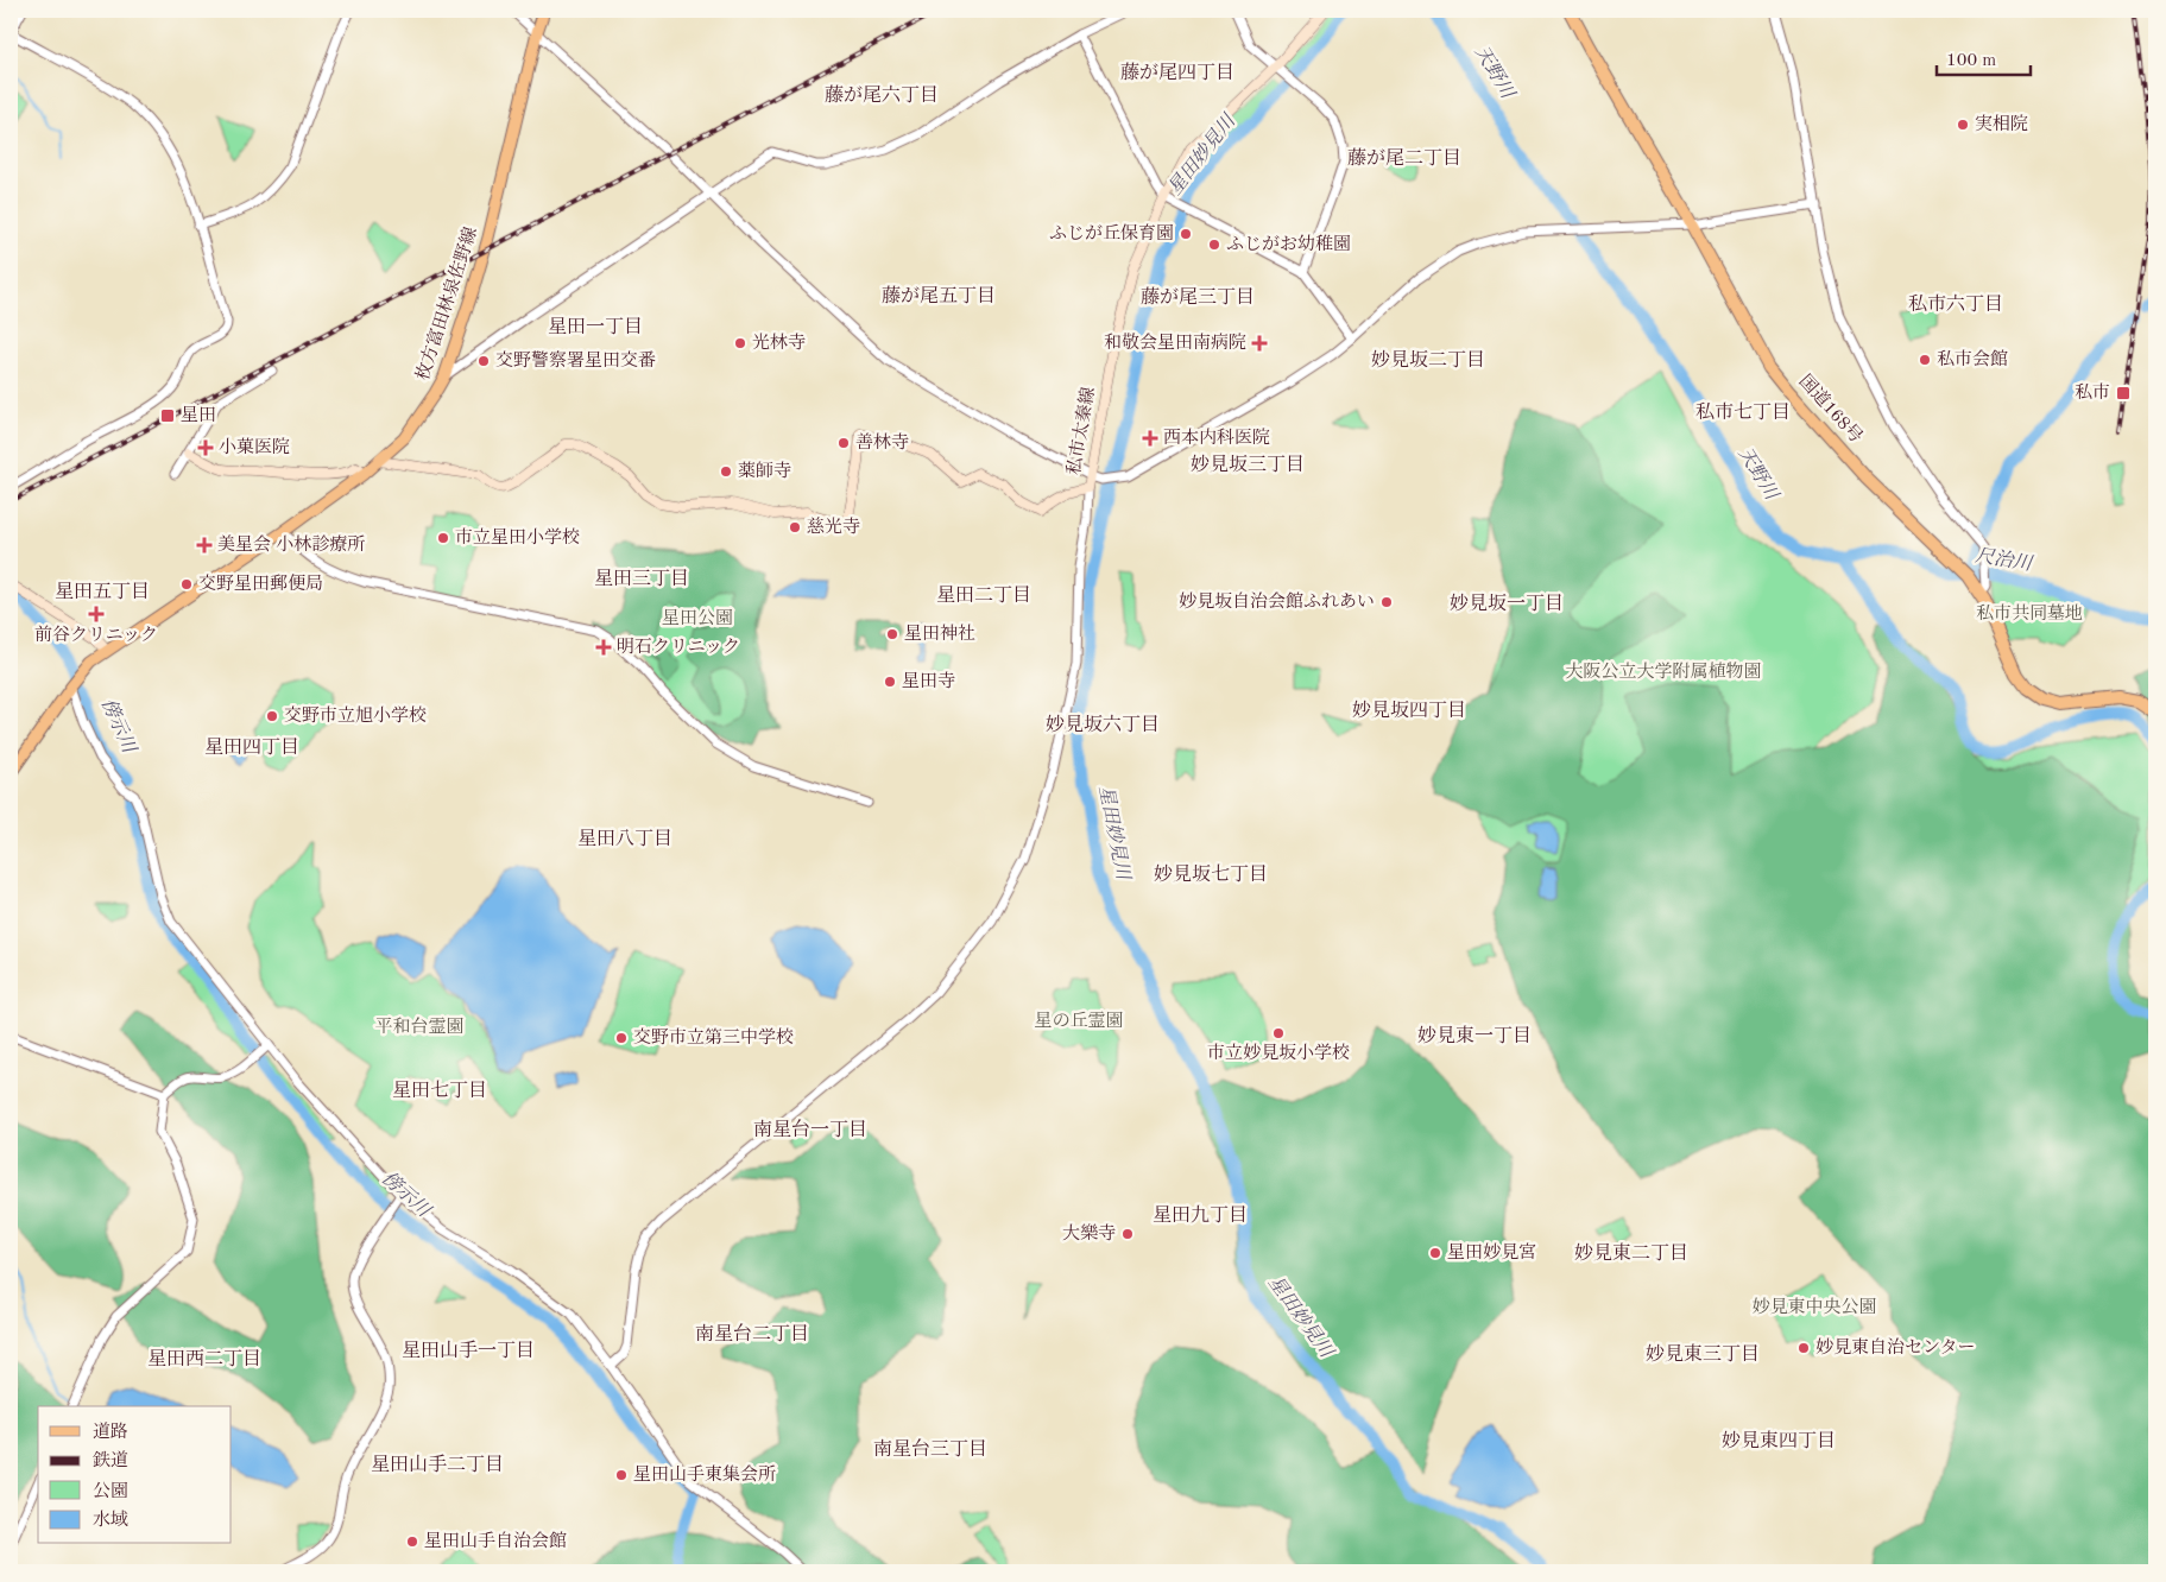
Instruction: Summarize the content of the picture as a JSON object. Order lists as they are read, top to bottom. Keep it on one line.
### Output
{"streets":{"highway":["国道168号"],"main road":["枚方富田林泉佐野線","私市太秦線"]},"crossings":[["枚方富田林泉佐野線","私市太秦線"]],"districts":["藤が尾四丁目","藤が尾六丁目","藤が尾二丁目","藤が尾五丁目","藤が尾三丁目","私市六丁目","星田一丁目","妙見坂二丁目","私市七丁目","妙見坂三丁目","星田三丁目","星田五丁目","星田二丁目","妙見坂一丁目","妙見坂四丁目","妙見坂六丁目","星田四丁目","星田八丁目","妙見坂七丁目","妙見東一丁目","星田七丁目","南星台一丁目","星田九丁目","妙見東二丁目","南星台二丁目","星田山手一丁目","妙見東三丁目","星田西二丁目","妙見東四丁目","南星台三丁目","星田山手二丁目"],"water":["天野川","星田妙見川","尺治川","傍示川"],"parks":["私市共同墓地","星田公園","大阪公立大学附属植物園","星の丘霊園","平和台霊園","妙見東中央公園"],"places":{"other":["実相院","ふじが丘保育園","ふじがお幼稚園","光林寺","私市会館","交野警察署星田交番","善林寺","薬師寺","慈光寺","市立星田小学校","交野星田郵便局","妙見坂自治会館ふれあい","星田神社","星田寺","交野市立旭小学校","市立妙見坂小学校","交野市立第三中学校","大樂寺","星田妙見宮","妙見東自治センター","星田山手東集会所","星田山手自治会館"],"health":["和敬会星田南病院","西本内科医院","小菓医院","美星会 小林診療所","前谷クリニック","明石クリニック"],"transit":["私市","星田"]},"legend":["道路","鉄道","公園","水域"],"scale_bar":"100 m"}
